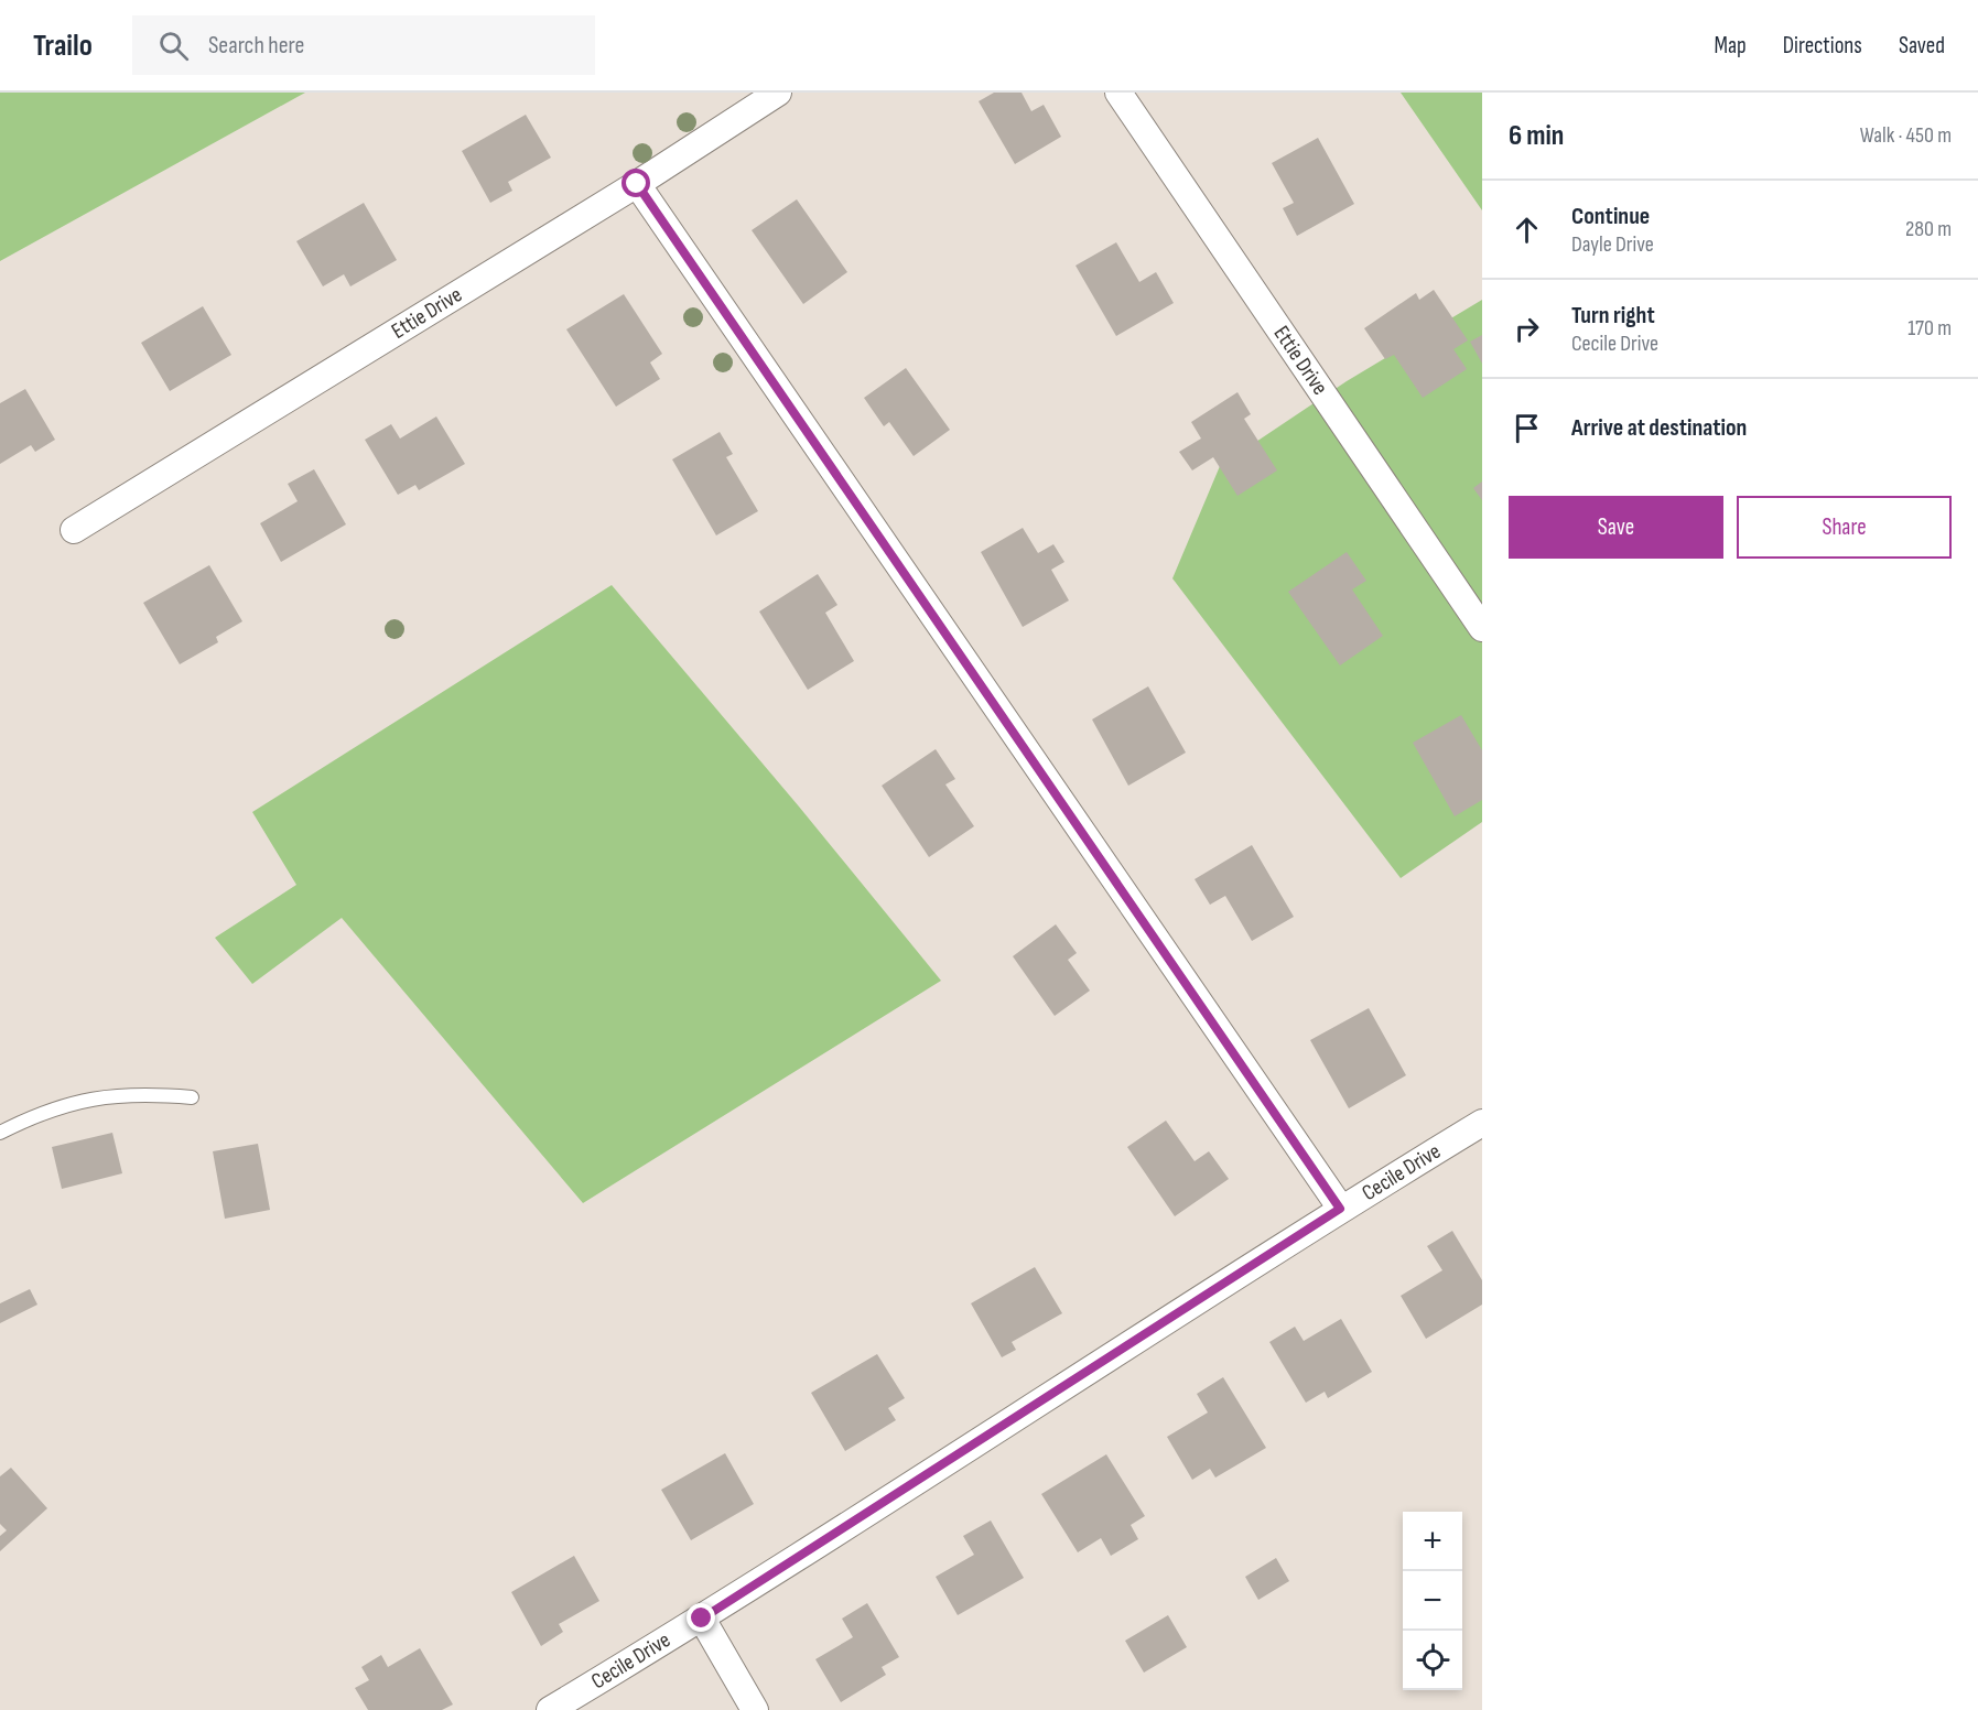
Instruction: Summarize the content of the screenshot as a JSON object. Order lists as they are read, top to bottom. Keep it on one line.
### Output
{"streets":{"street":["Ettie Drive","Cecile Drive"]},"page":{"header":"Trailo","search":"Search here","nav":["Map","Directions","Saved"],"heading":["6 min","Walk · 450 m"],"list":[["Continue","Dayle Drive","280 m"],["Turn right","Cecile Drive","170 m"],"Arrive at destination"],"buttons":["Save","Share"],"map_buttons":["+","−"]}}
